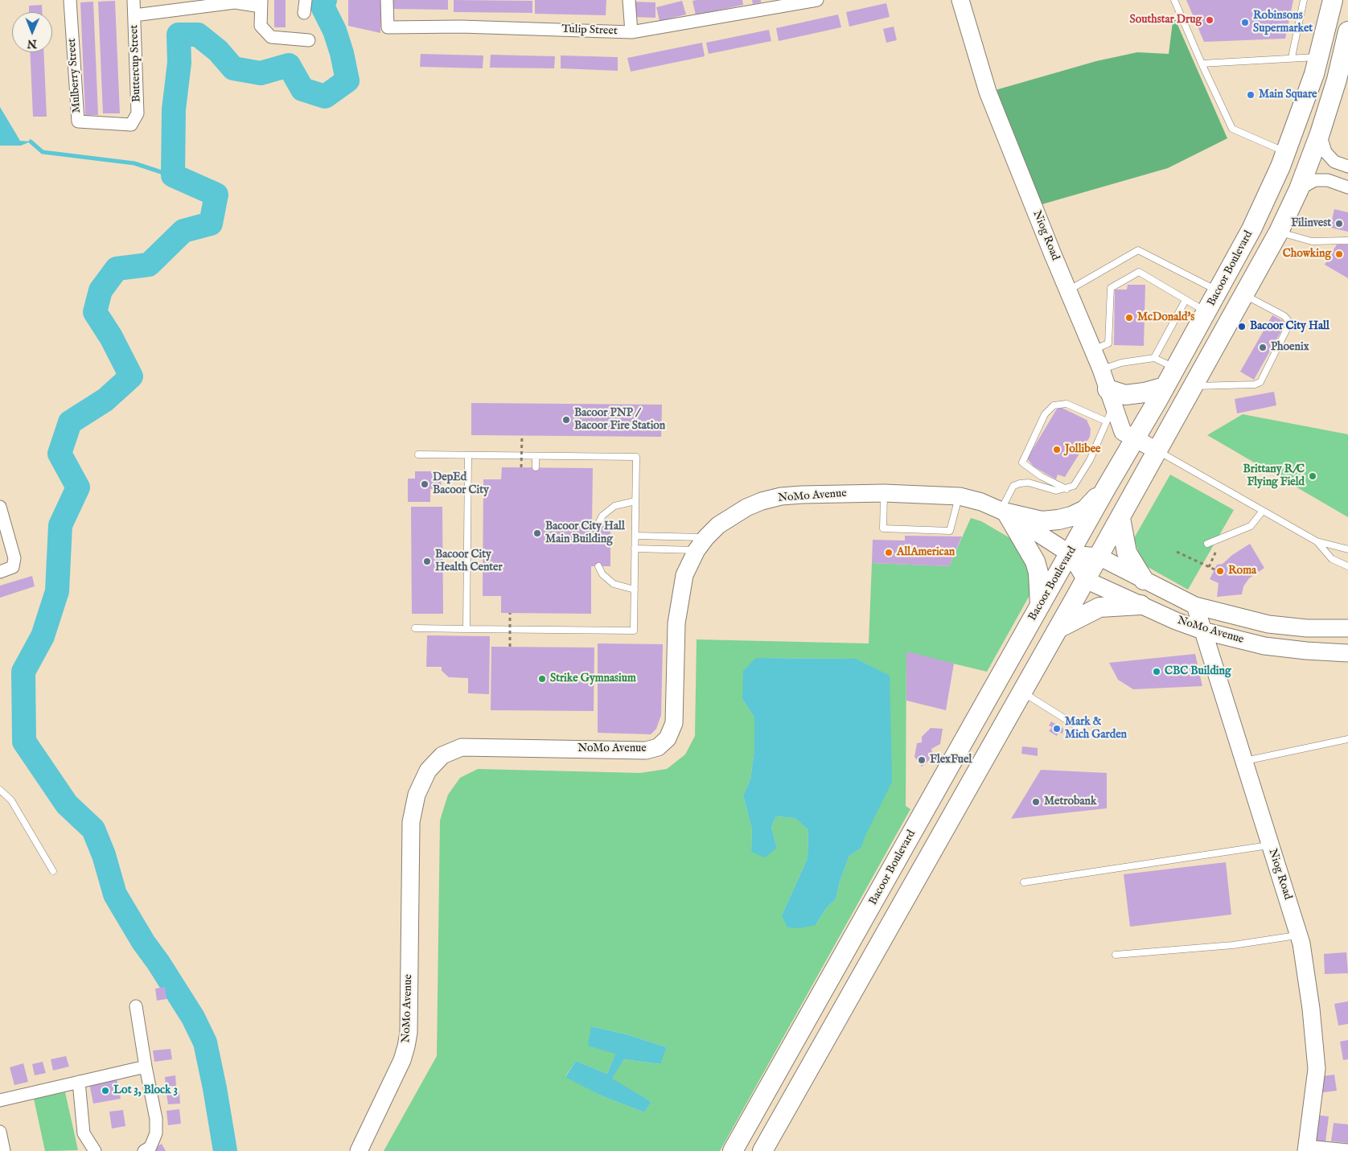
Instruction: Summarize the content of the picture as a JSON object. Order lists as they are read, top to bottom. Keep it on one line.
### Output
{"streets":{"main road":["Bacoor Boulevard"],"street":["Tulip Street","Buttercup Street","Mulberry Street","Niog Road","NoMo Avenue"]},"crossings":[["Buttercup Street","Mulberry Street"],["Niog Road","Bacoor Boulevard"],["Niog Road","NoMo Avenue"],["Bacoor Boulevard","NoMo Avenue"]],"places":["Southstar Drug","Robinsons Supermarket","Main Square","Filinvest","Chowking","McDonald's","Bacoor City Hall","Phoenix","Bacoor PNP / Bacoor Fire Station","Jollibee","Brittany R/C Flying Field","DepEd Bacoor City","Bacoor City Hall Main Building","AllAmerican","Bacoor City Health Center","Roma","CBC Building","Strike Gymnasium","Mark & Mich Garden","FlexFuel","Metrobank","Lot 3, Block 3"],"north":"bottom"}
